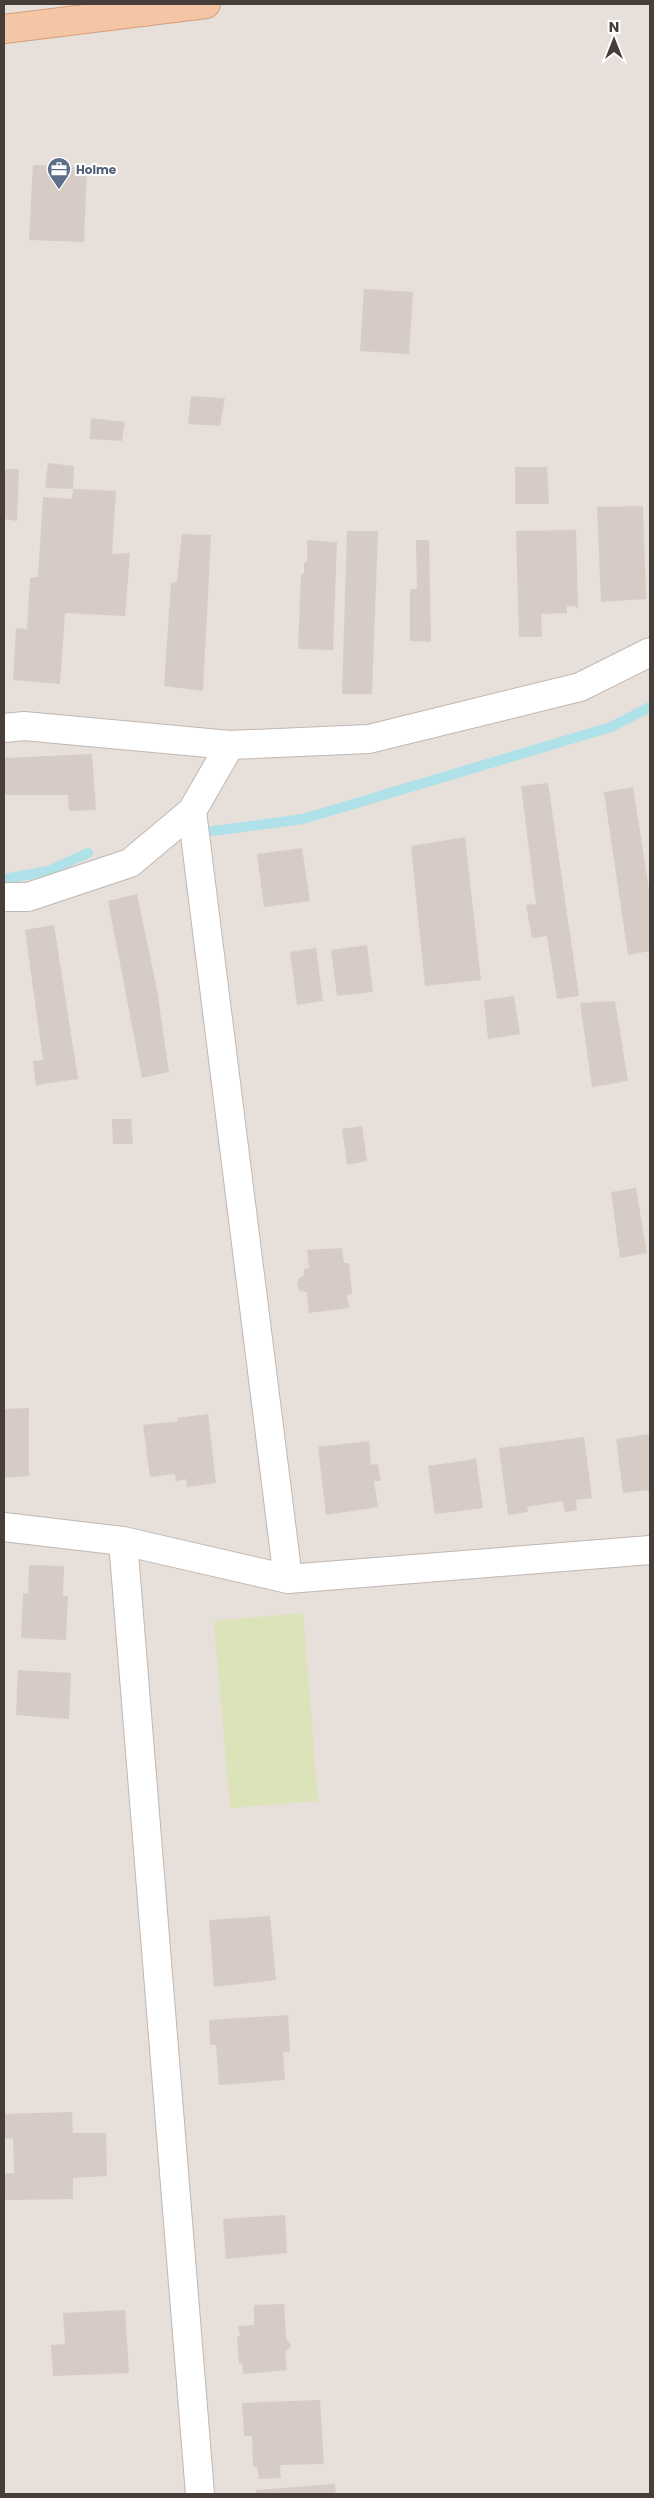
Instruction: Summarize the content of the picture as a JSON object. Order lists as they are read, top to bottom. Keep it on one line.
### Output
{"places":{"office":["Holme"]},"north":"top"}
